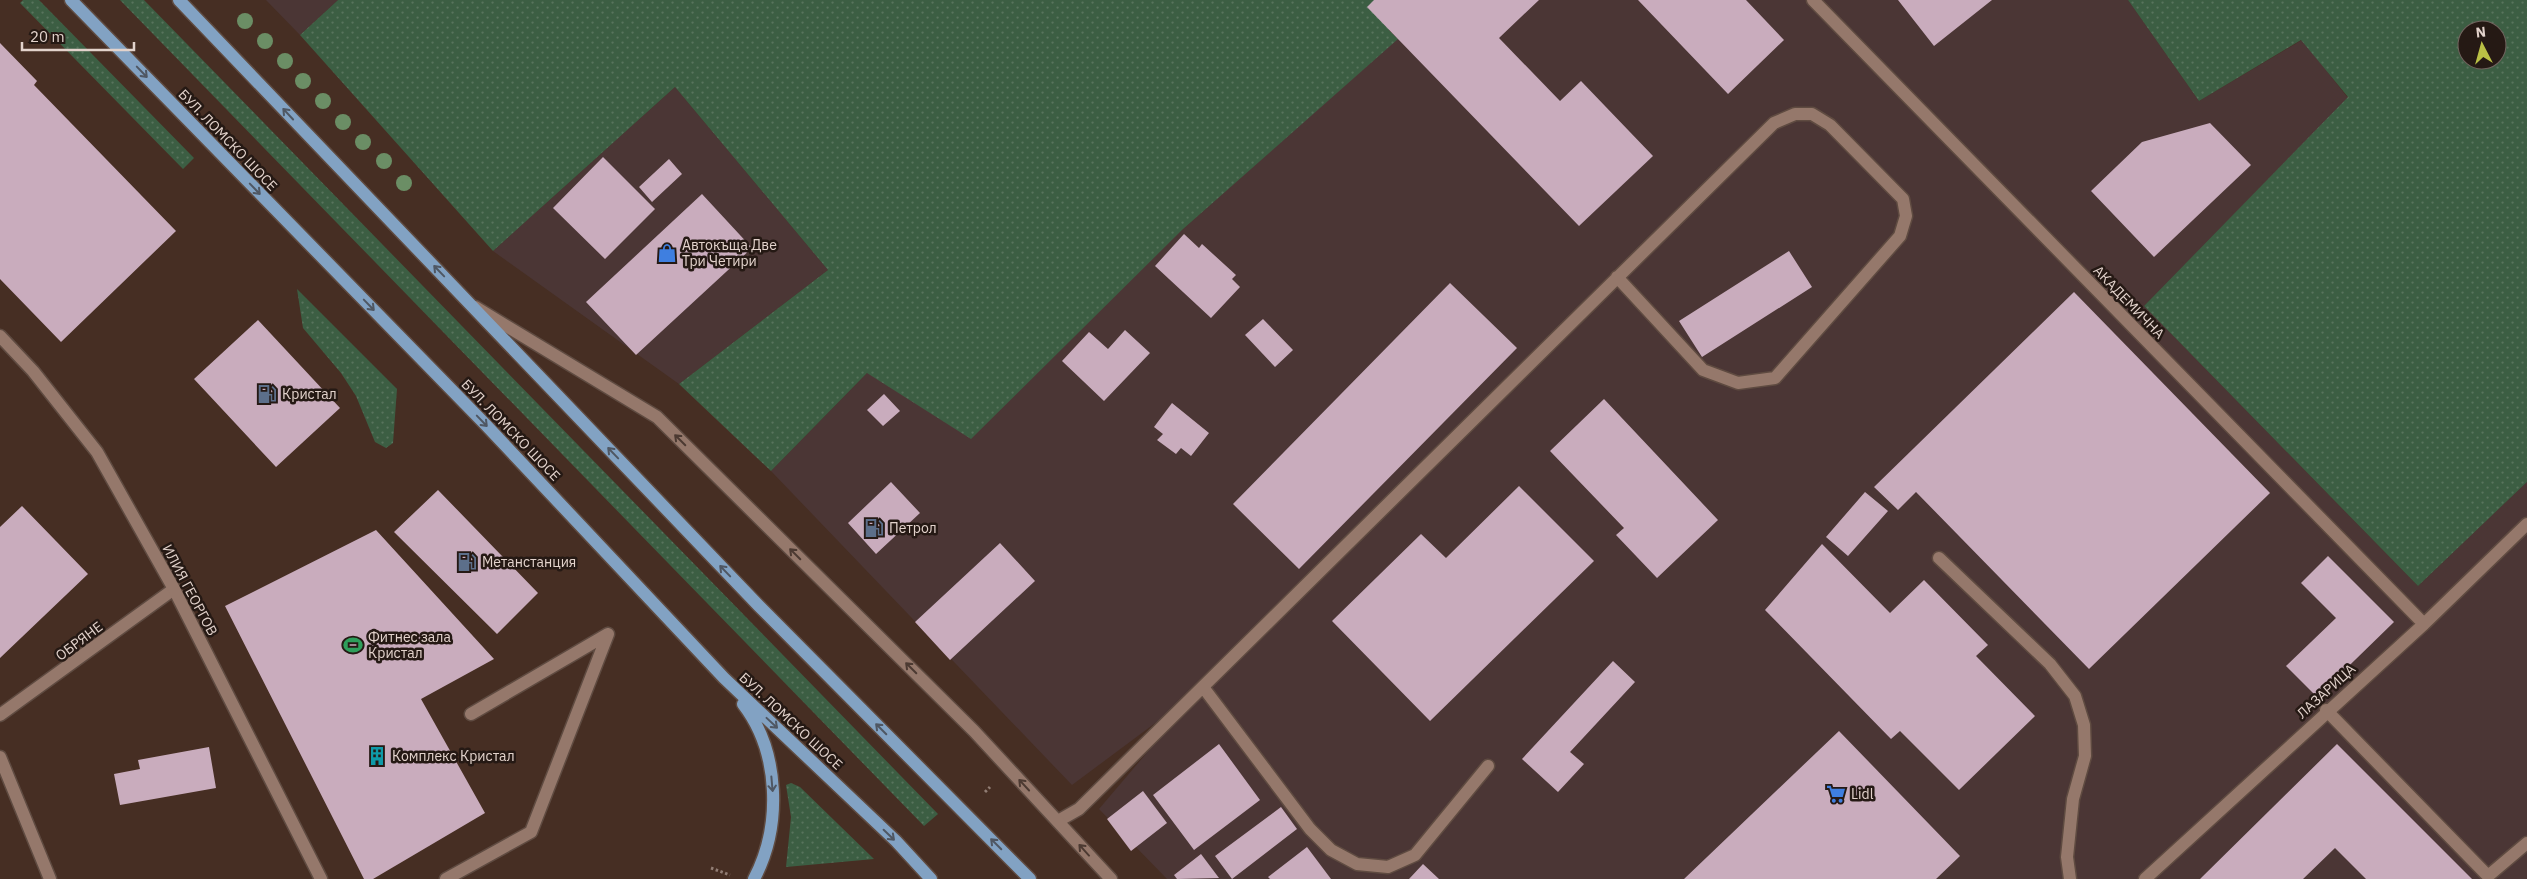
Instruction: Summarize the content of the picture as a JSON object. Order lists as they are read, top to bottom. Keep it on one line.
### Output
{"streets":{"main road":["БУЛ. ЛОМСКО ШОСЕ"],"street":["АКАДЕМИЧНА","ИЛИЯ ГЕОРГОВ","ОБРЯНЕ","ЛАЗАРИЦА"]},"crossings":[["АКАДЕМИЧНА","ЛАЗАРИЦА"],["ИЛИЯ ГЕОРГОВ","ОБРЯНЕ"]],"places":{"shop":["Автокъща Две Три Четири"],"fuel station":["Кристал","Петрол","Метанстанция"],"sports":["Фитнес зала Кристал"],"building":["Комплекс Кристал"],"supermarket":["Lidl"]},"scale_bar":"20 m","north":"top"}
